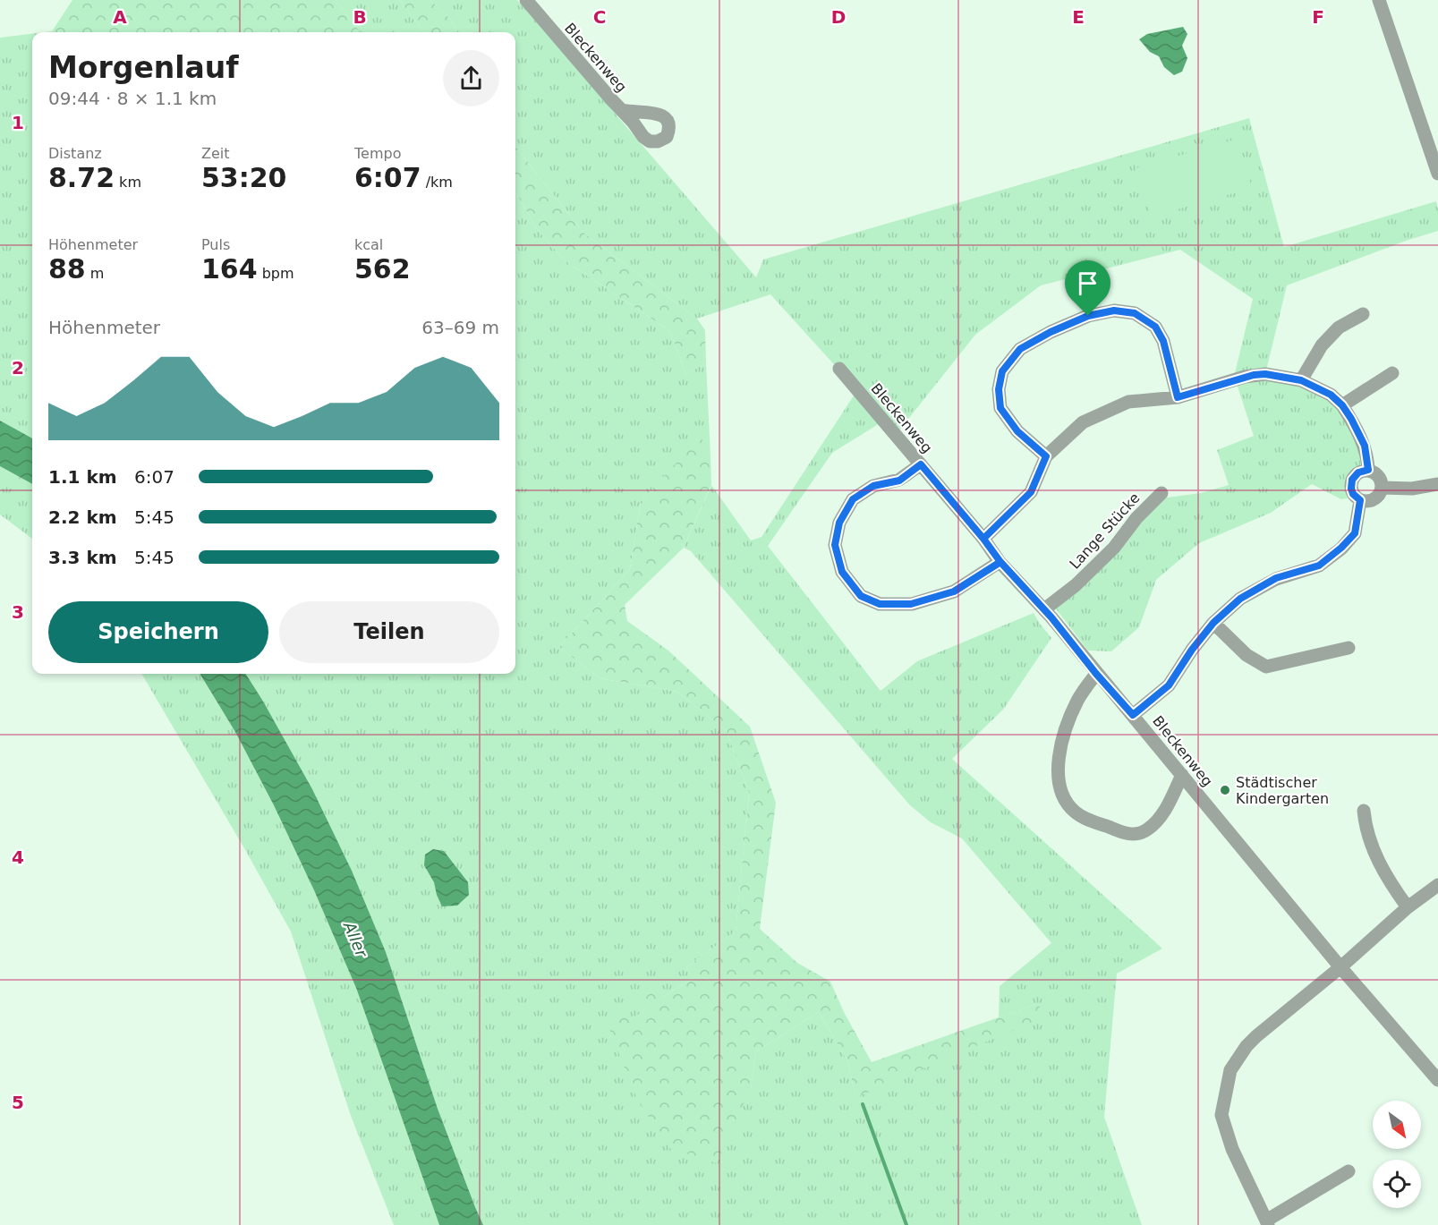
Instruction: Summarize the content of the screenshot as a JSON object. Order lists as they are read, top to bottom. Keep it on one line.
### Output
{"streets":{"street":["Bleckenweg","Lange Stücke"]},"crossings":[["Bleckenweg","Lange Stücke"]],"water":["Aller"],"places":["Städtischer Kindergarten"],"north":"bottom right","page":{"heading":["Morgenlauf","09:44 · 8 × 1.1 km"],"stats":[["Distanz","8.72 km"],["Zeit","53:20"],["Tempo","6:07 /km"],["Höhenmeter","88 m"],["Puls","164 bpm"],["kcal","562"]],"chart":["Höhenmeter","63–69 m"],"list":[{"name":"1.1 km","note":"6:07"},{"name":"2.2 km","note":"5:45"},{"name":"3.3 km","note":"5:45"}],"buttons":["Speichern","Teilen"]},"grid":{"columns":["A","B","C","D","E","F"],"rows":["1","2","3","4","5"]}}
